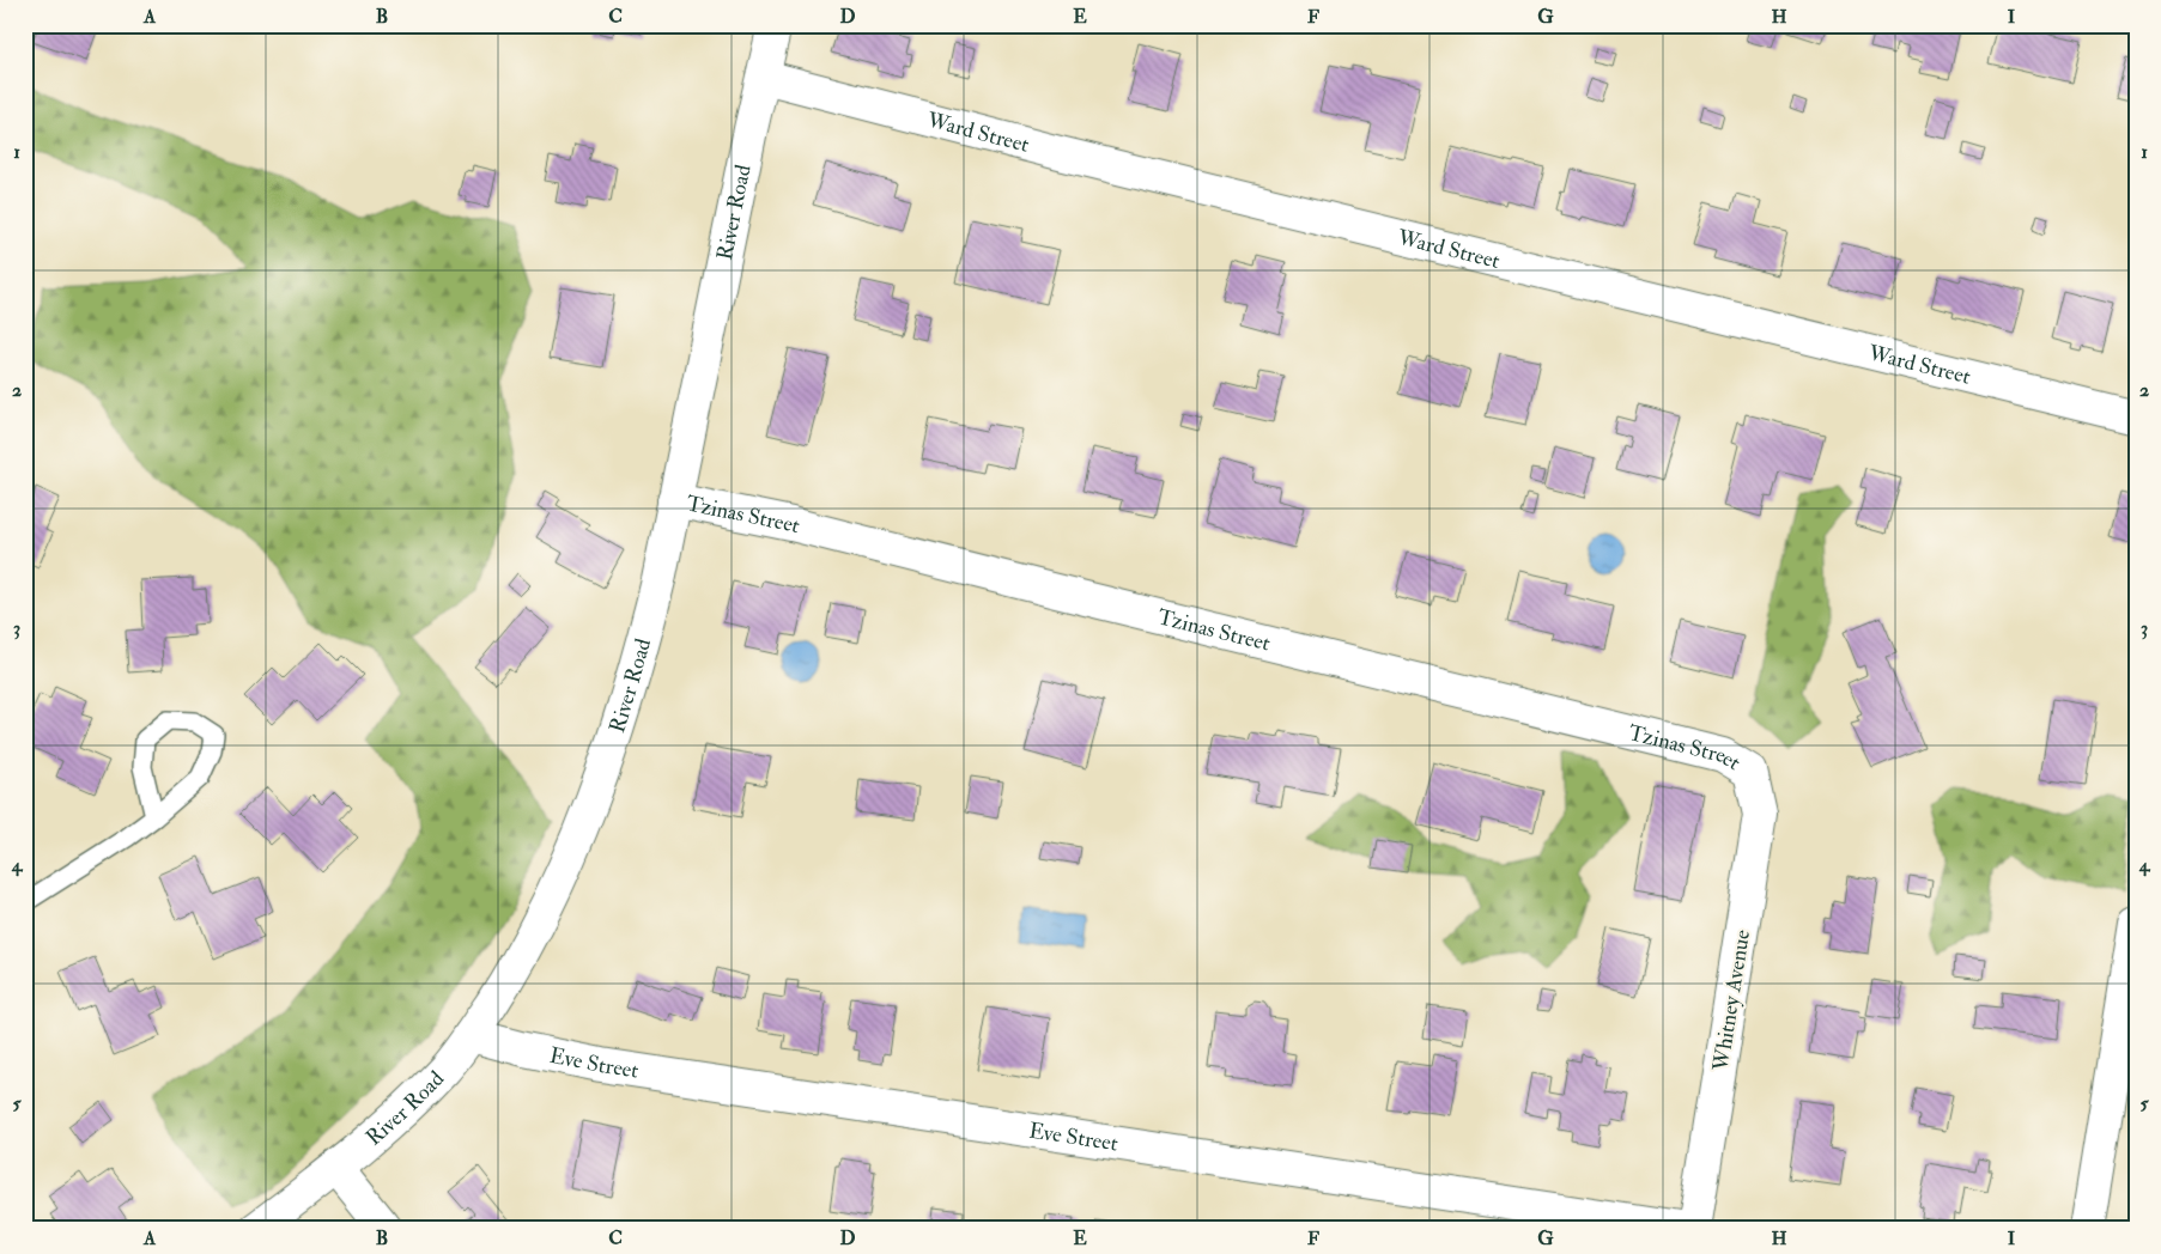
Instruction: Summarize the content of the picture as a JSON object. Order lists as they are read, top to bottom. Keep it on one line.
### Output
{"streets":{"street":["Ward Street","River Road","Tzinas Street","Whitney Avenue","Eve Street"]},"crossings":[["Ward Street","River Road"],["River Road","Tzinas Street"],["River Road","Eve Street"],["Tzinas Street","Whitney Avenue"]],"grid":{"columns":["A","B","C","D","E","F","G","H","I"],"rows":["1","2","3","4","5"]}}
